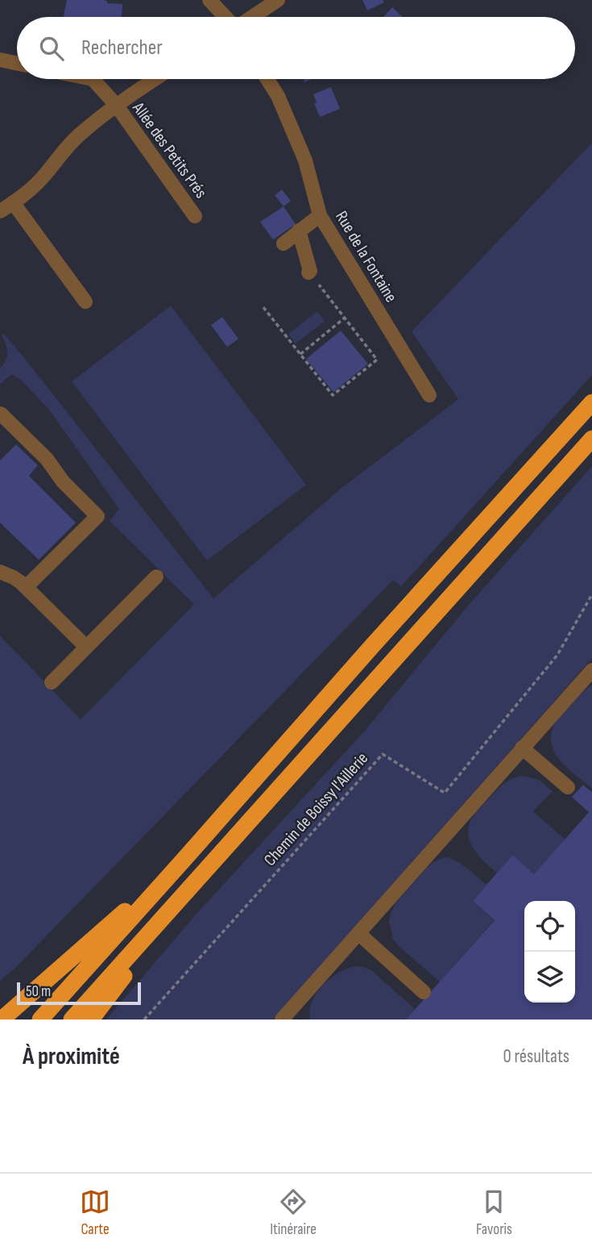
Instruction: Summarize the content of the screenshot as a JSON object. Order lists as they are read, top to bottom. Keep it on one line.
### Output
{"streets":{"street":["Allée des Petits Prés","Rue de la Fontaine"],"path":["Chemin de Boissy l'Aillerie"]},"scale_bar":"50 m","page":{"search":"Rechercher","scale":"50 m","heading":["À proximité","0 résultats"],"nav":["Carte","Itinéraire","Favoris"]}}
